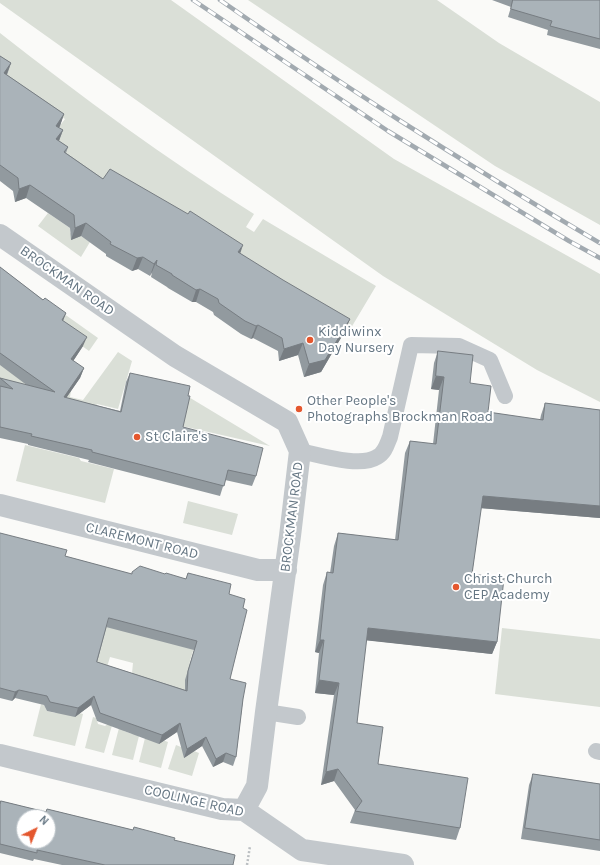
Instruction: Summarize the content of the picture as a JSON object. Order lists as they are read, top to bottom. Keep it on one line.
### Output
{"streets":{"street":["BROCKMAN ROAD","CLAREMONT ROAD","COOLINGE ROAD"]},"crossings":[["BROCKMAN ROAD","CLAREMONT ROAD"],["BROCKMAN ROAD","COOLINGE ROAD"]],"places":["Kiddiwinx Day Nursery","Other People's Photographs Brockman Road","St Claire's","Christ Church CEP Academy"],"north":"top right"}
